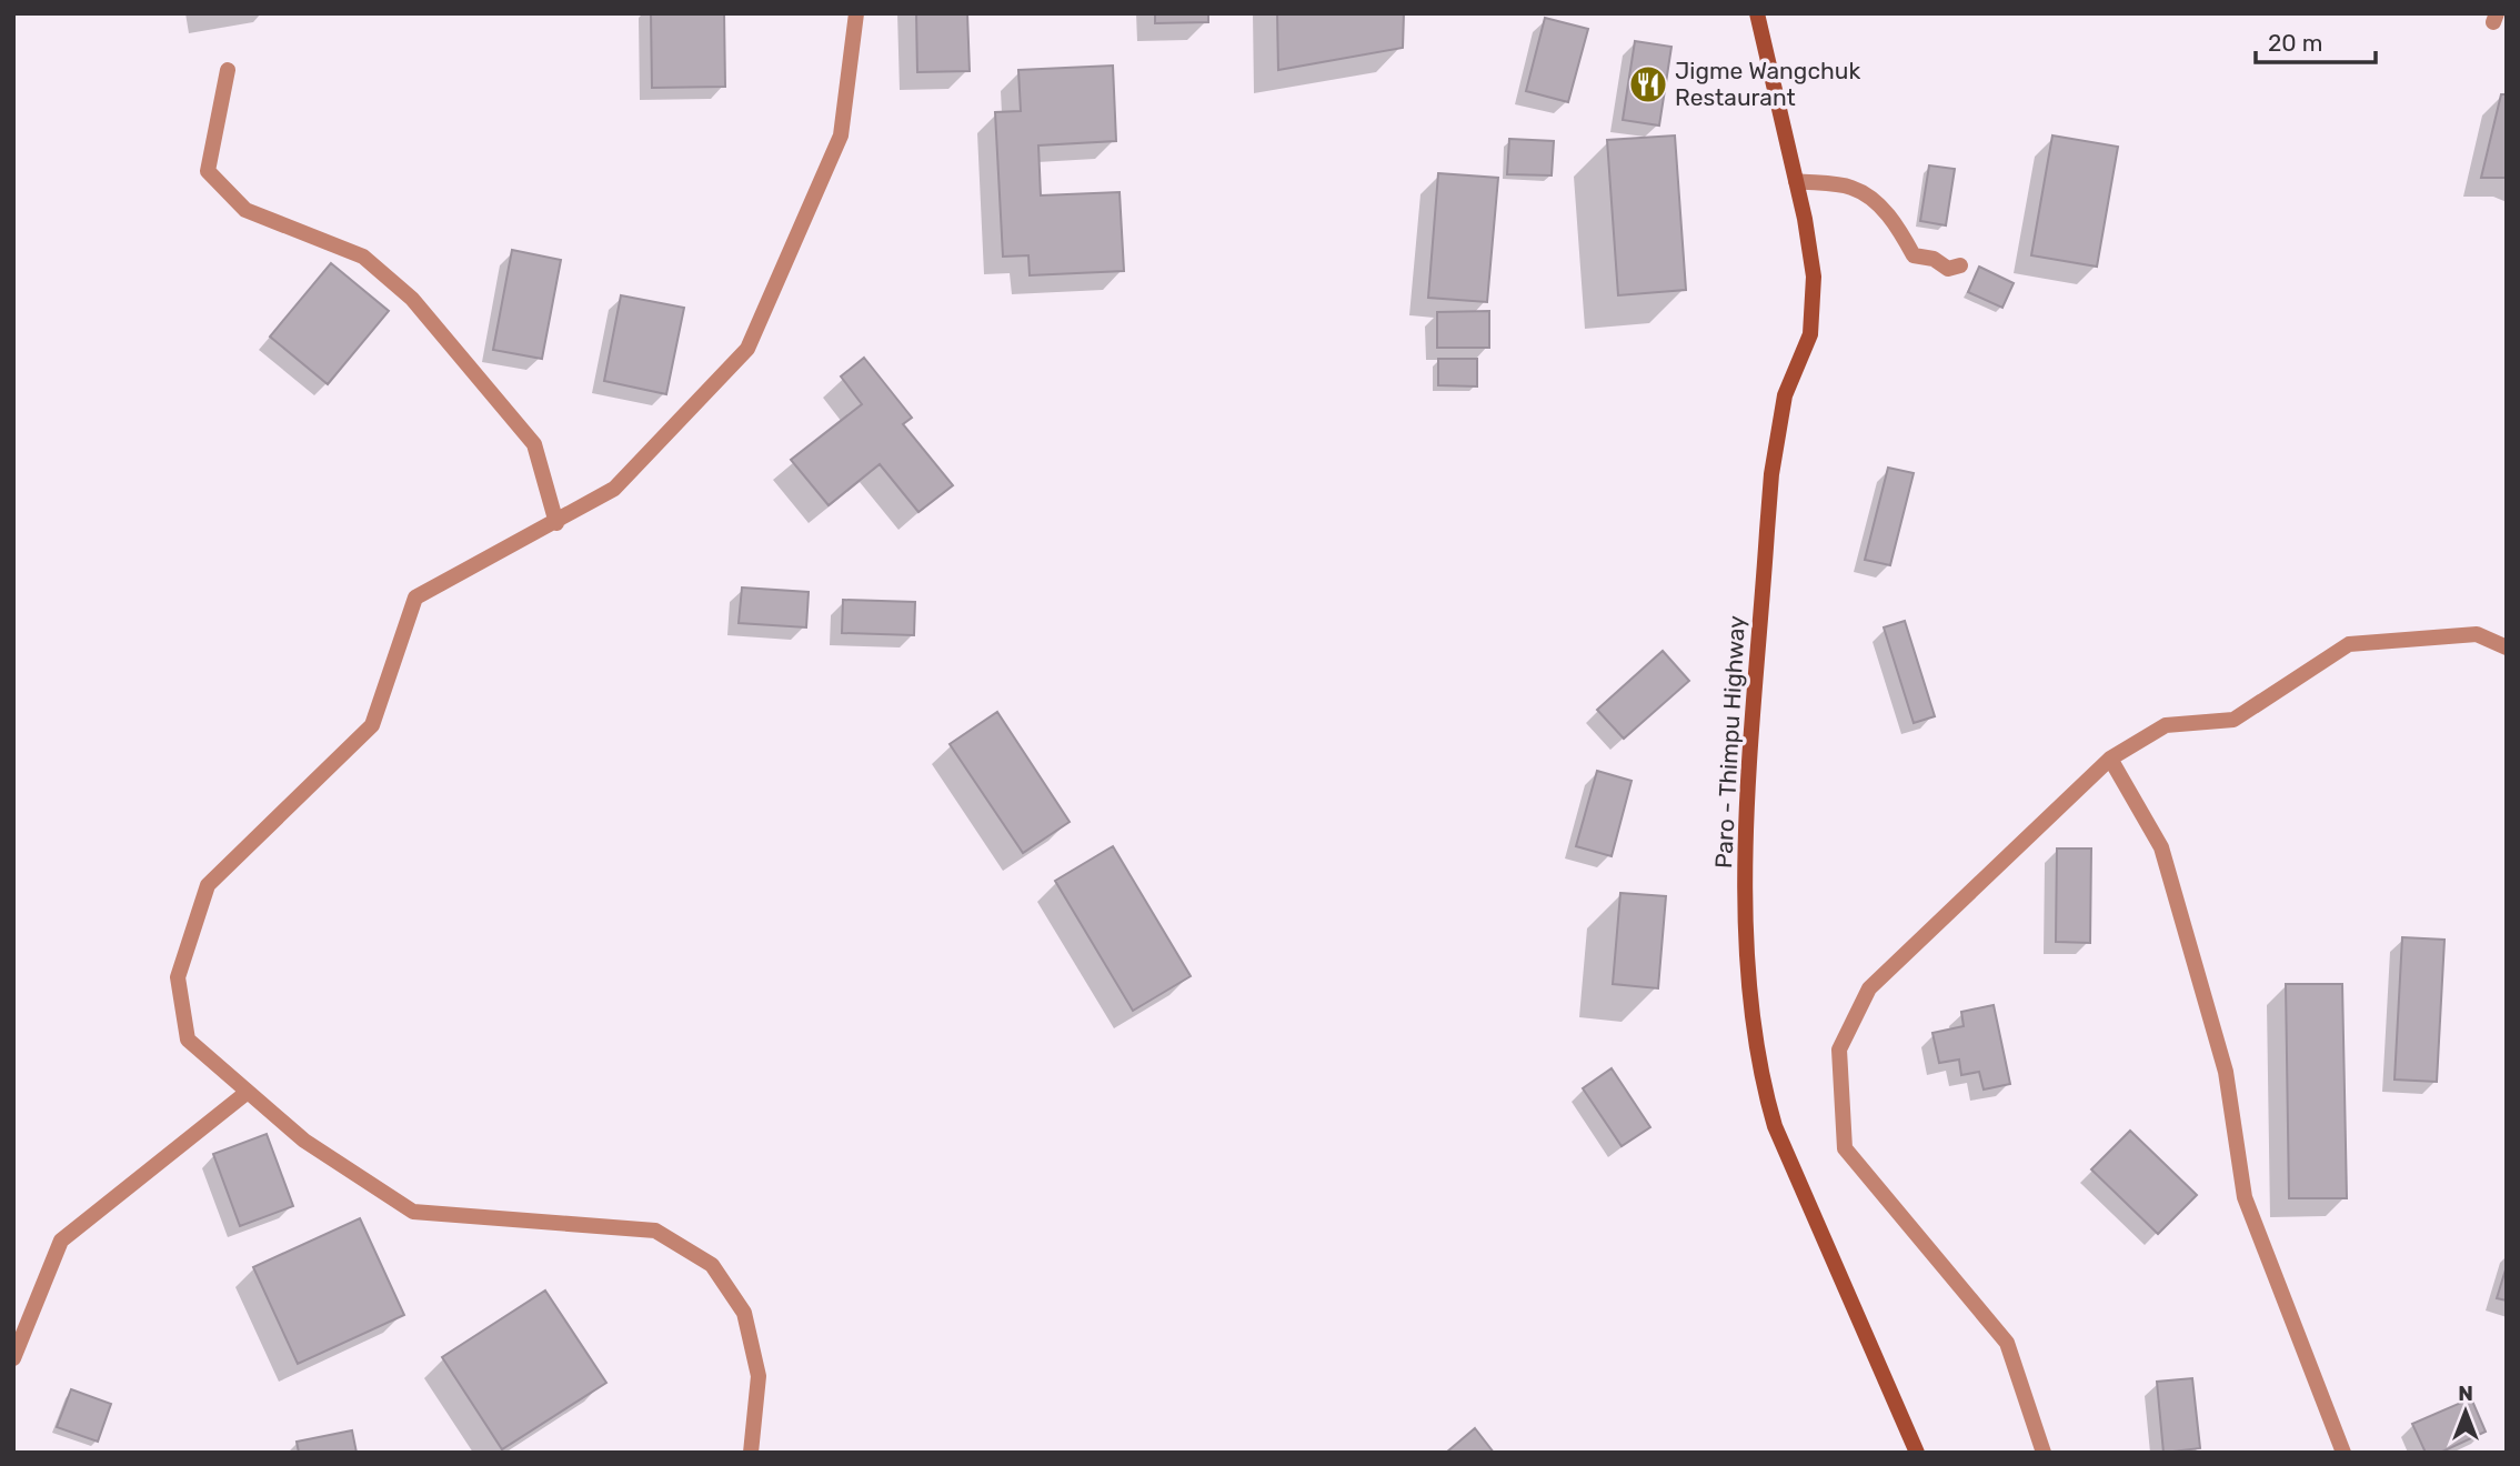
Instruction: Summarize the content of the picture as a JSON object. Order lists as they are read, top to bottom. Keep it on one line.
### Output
{"streets":{"street":["Paro - Thimpu Highway"]},"places":{"restaurant":["Jigme Wangchuk Restaurant"]},"scale_bar":"20 m","north":"top"}
